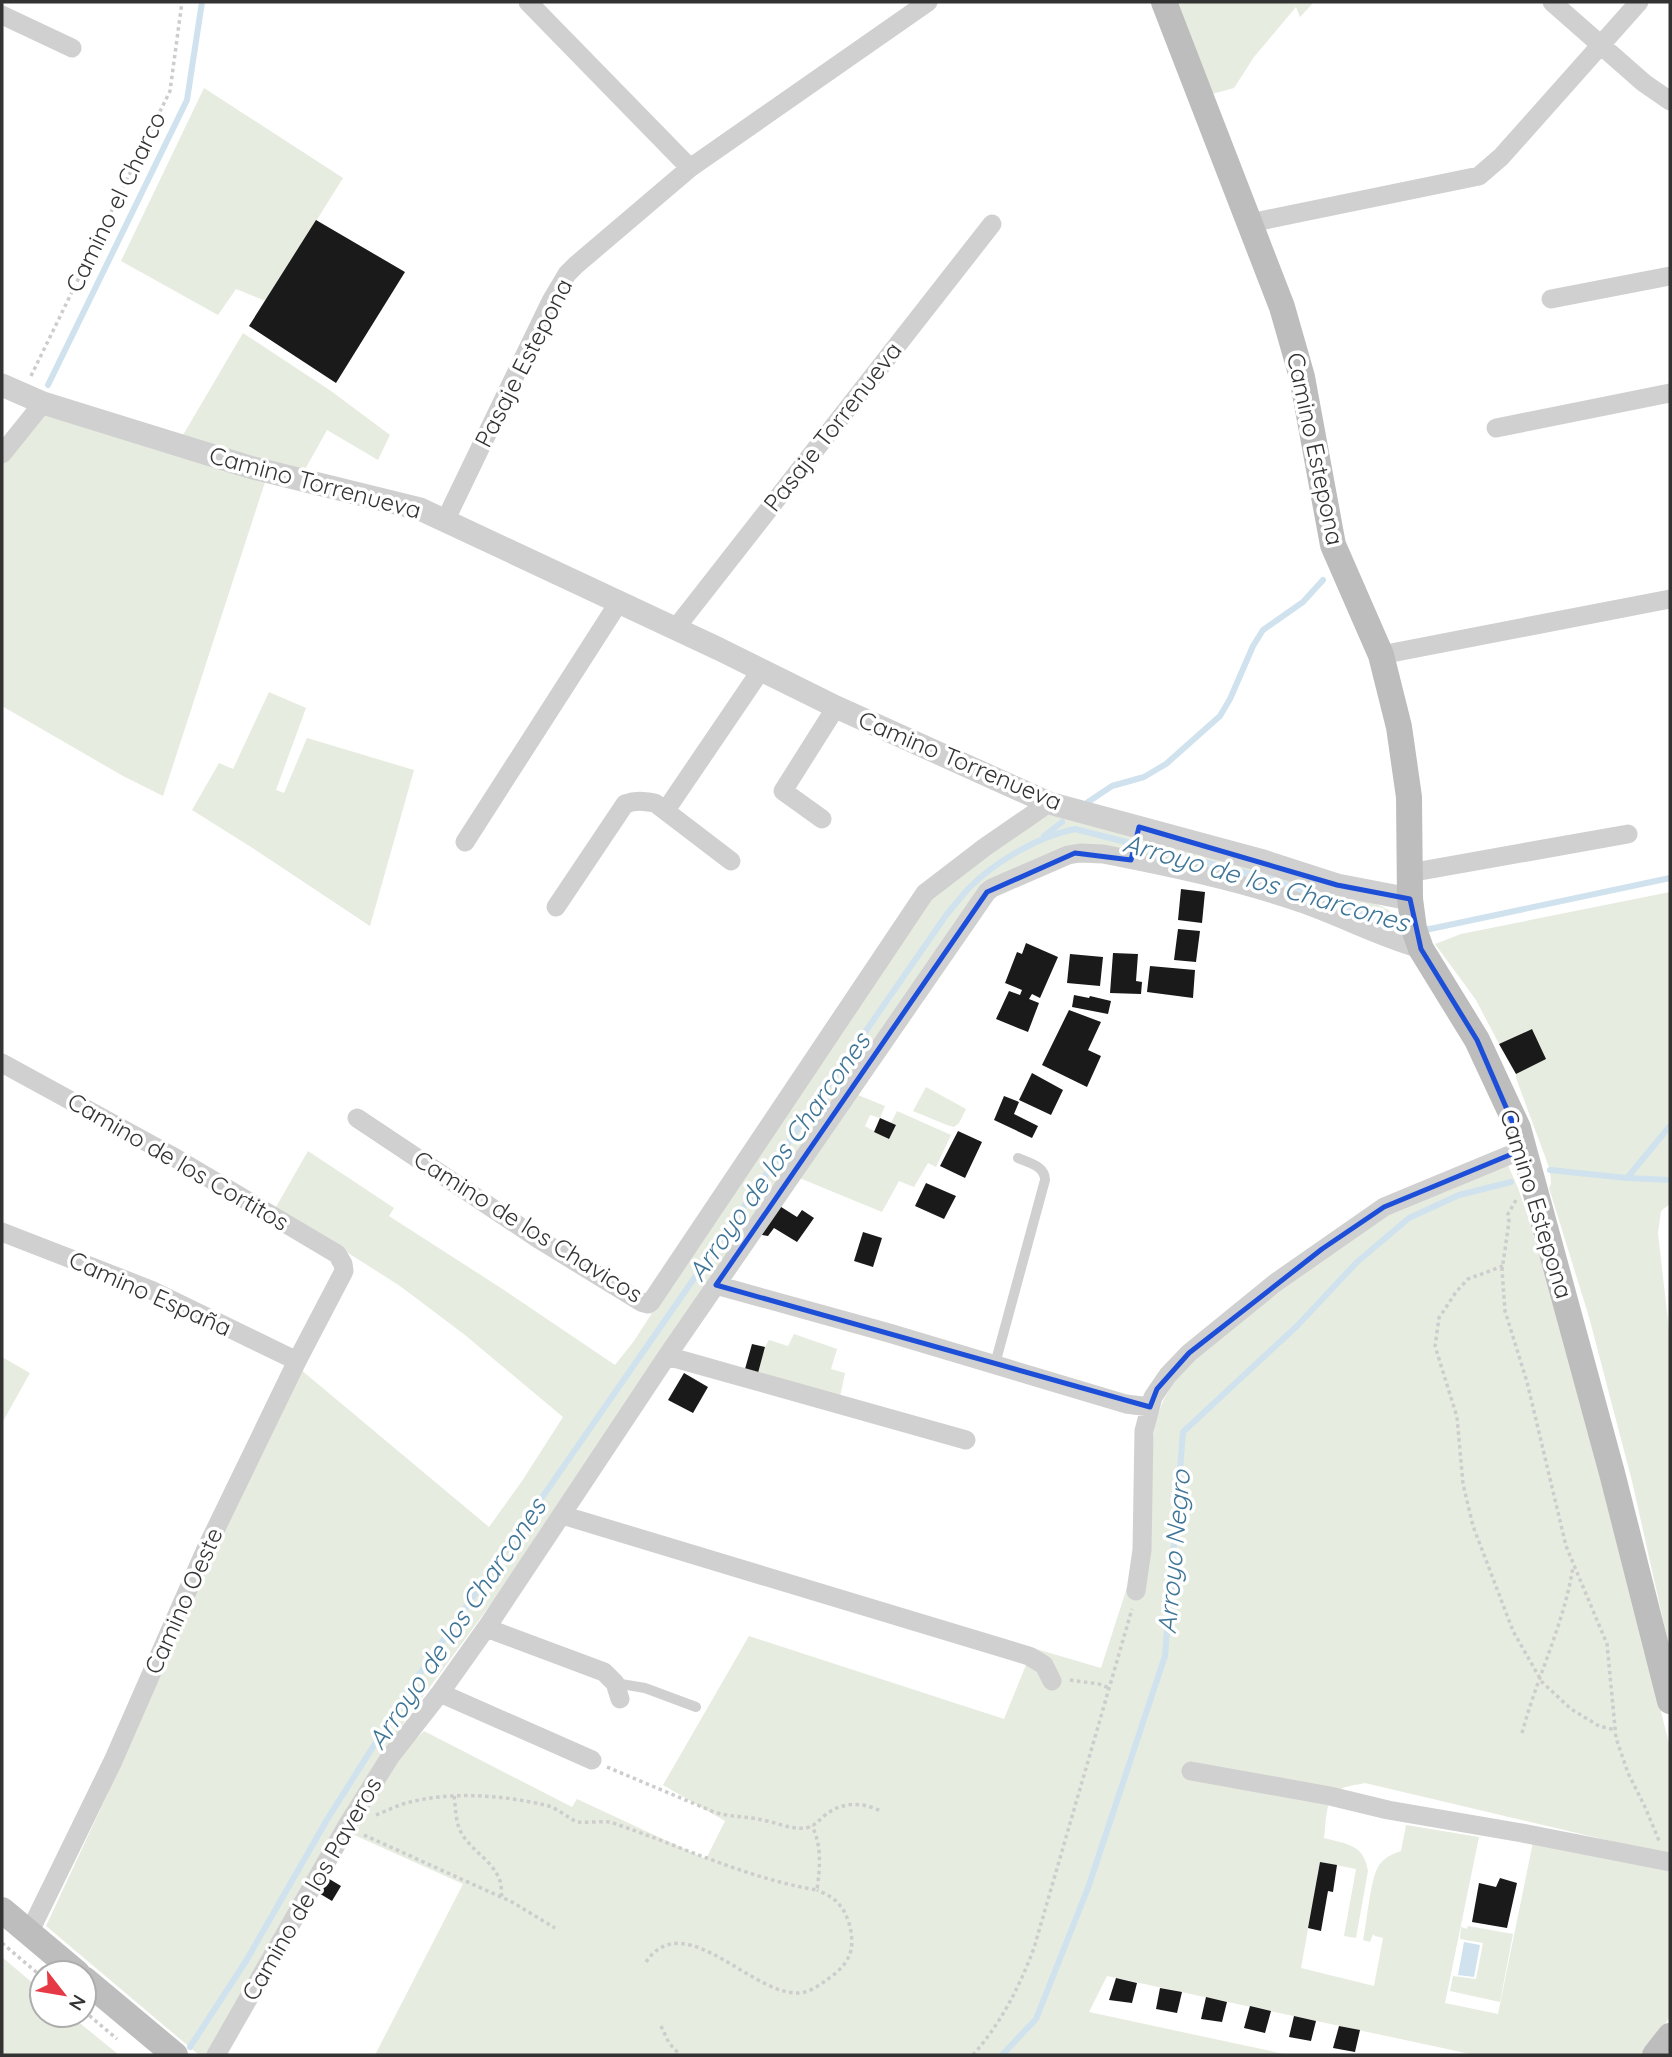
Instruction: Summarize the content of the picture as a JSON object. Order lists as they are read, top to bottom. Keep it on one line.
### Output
{"streets":{"main road":["Camino Estepona"],"street":["Pasaje Estepona","Pasaje Torrenueva","Camino Torrenueva","Camino de los Cortitos","Camino de los Chavicos","Camino España","Camino Oeste","Camino de los Paveros"],"path":["Camino el Charco"]},"crossings":[["Camino el Charco","Camino Torrenueva"],["Pasaje Estepona","Camino Torrenueva"],["Pasaje Torrenueva","Camino Torrenueva"],["Camino Estepona","Camino Torrenueva"],["Camino Estepona","Camino de los Paveros"],["Camino Torrenueva","Camino de los Chavicos"],["Camino Torrenueva","Camino de los Paveros"],["Camino de los Cortitos","Camino Oeste"],["Camino España","Camino Oeste"]],"water":["Arroyo de los Charcones","Arroyo Negro"],"north":"bottom right"}
